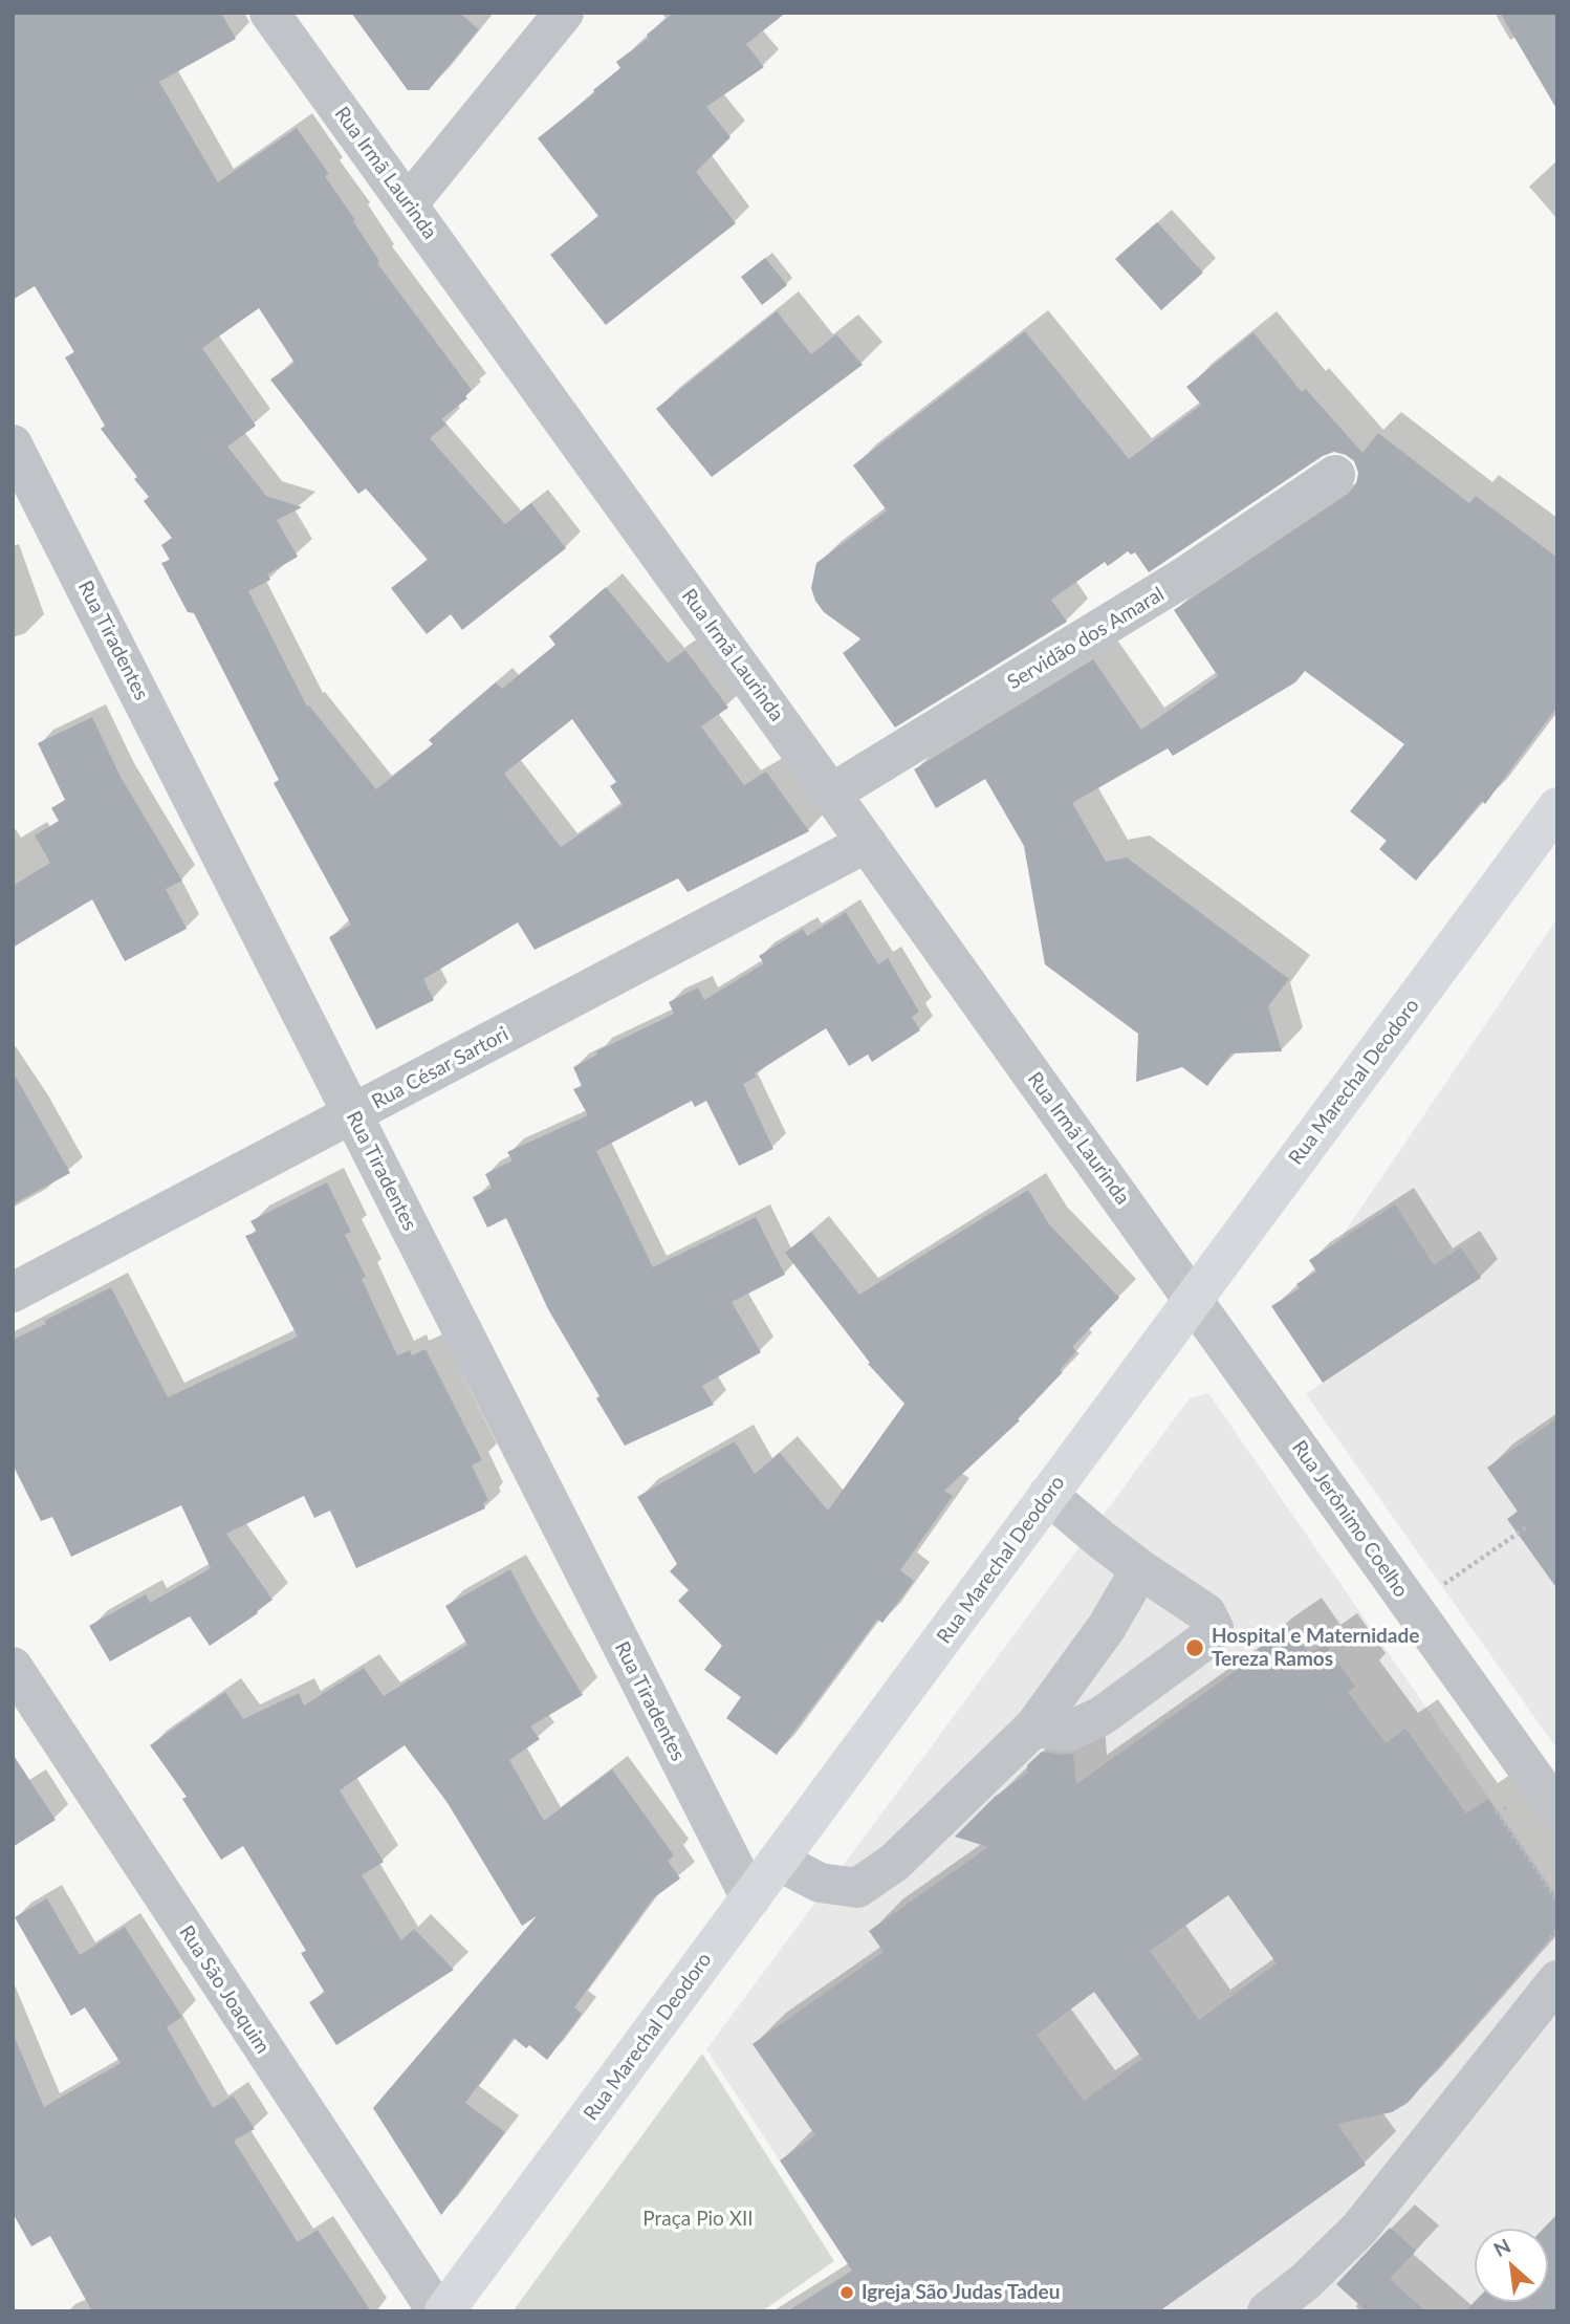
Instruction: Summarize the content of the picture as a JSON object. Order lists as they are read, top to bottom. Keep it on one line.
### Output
{"streets":{"main road":["Rua Marechal Deodoro"],"street":["Rua Irmã Laurinda","Servidão dos Amaral","Rua Tiradentes","Rua César Sartori","Rua Jerônimo Coelho","Rua São Joaquim"]},"crossings":[["Rua Irmã Laurinda","Servidão dos Amaral"],["Rua Irmã Laurinda","Rua César Sartori"],["Rua Irmã Laurinda","Rua Marechal Deodoro"],["Rua Irmã Laurinda","Rua Jerônimo Coelho"],["Rua Tiradentes","Rua César Sartori"],["Rua Tiradentes","Rua Marechal Deodoro"],["Rua Marechal Deodoro","Rua Jerônimo Coelho"]],"parks":["Praça Pio XII"],"places":["Hospital e Maternidade Tereza Ramos","Igreja São Judas Tadeu"],"north":"top left"}
